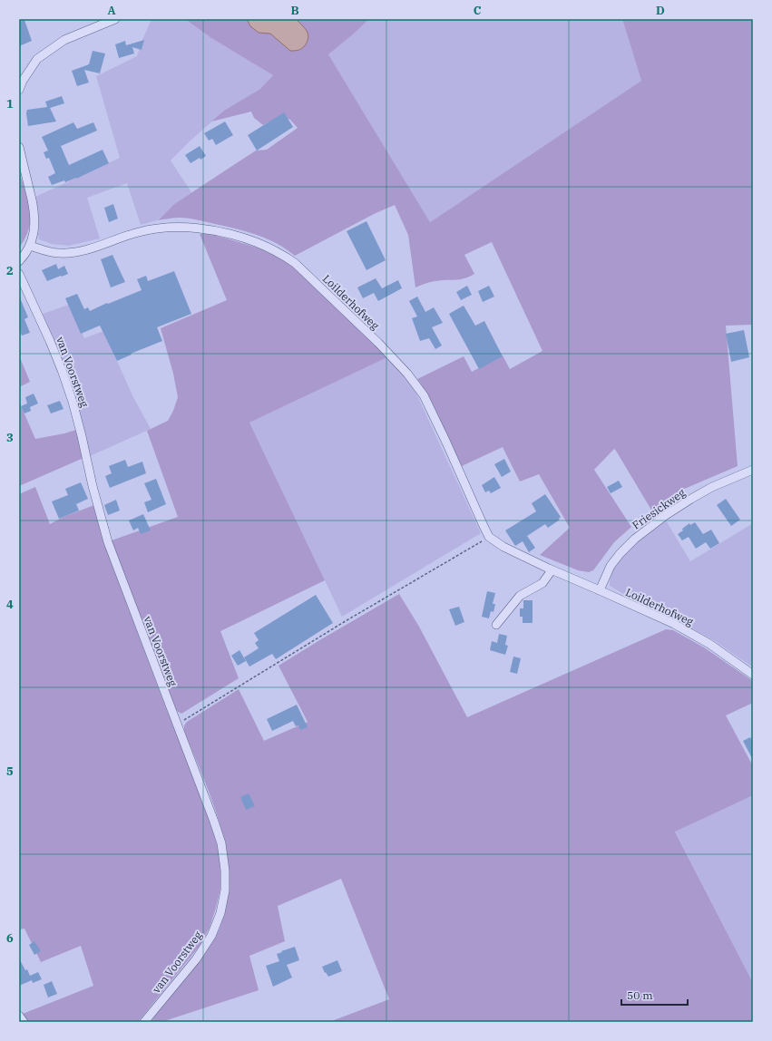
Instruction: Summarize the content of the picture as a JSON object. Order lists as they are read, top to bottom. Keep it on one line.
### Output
{"streets":{"street":["Loilderhofweg","van Voorstweg","Friesickweg"]},"crossings":[["Loilderhofweg","Friesickweg"]],"scale_bar":"50 m","grid":{"columns":["A","B","C","D"],"rows":["1","2","3","4","5","6"]}}
